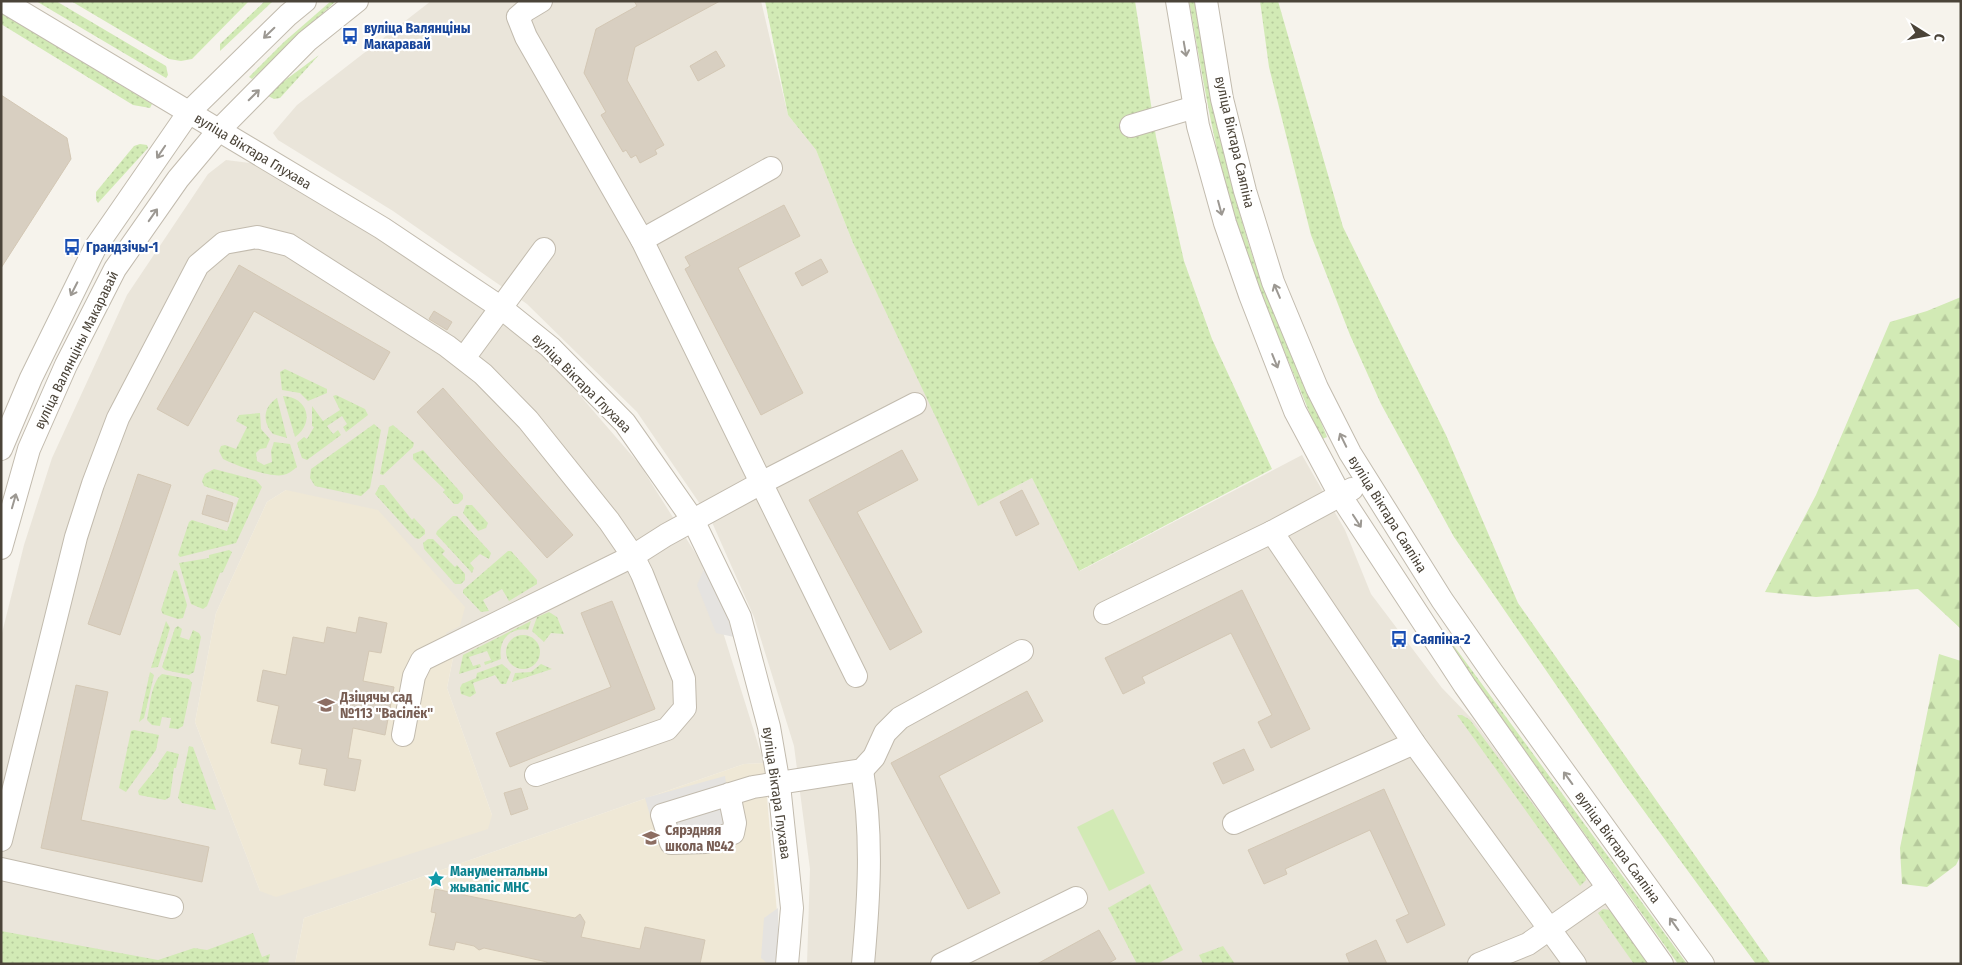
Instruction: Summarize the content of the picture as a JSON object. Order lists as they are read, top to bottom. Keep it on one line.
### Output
{"streets":{"street":["вуліца Віктара Саяпіна","вуліца Віктара Глухава","вуліца Валянціны Макаравай"]},"crossings":[["вуліца Віктара Глухава","вуліца Валянціны Макаравай"]],"places":{"bus stop":["вуліца Валянціны Макаравай","Грандзічы-1","Саяпіна-2"],"school or university":["Дзіцячы сад №113 \"Васілёк\"","Сярэдняя школа №42"],"place":["Манументальны жывапіс МНС"]},"north":"right"}
